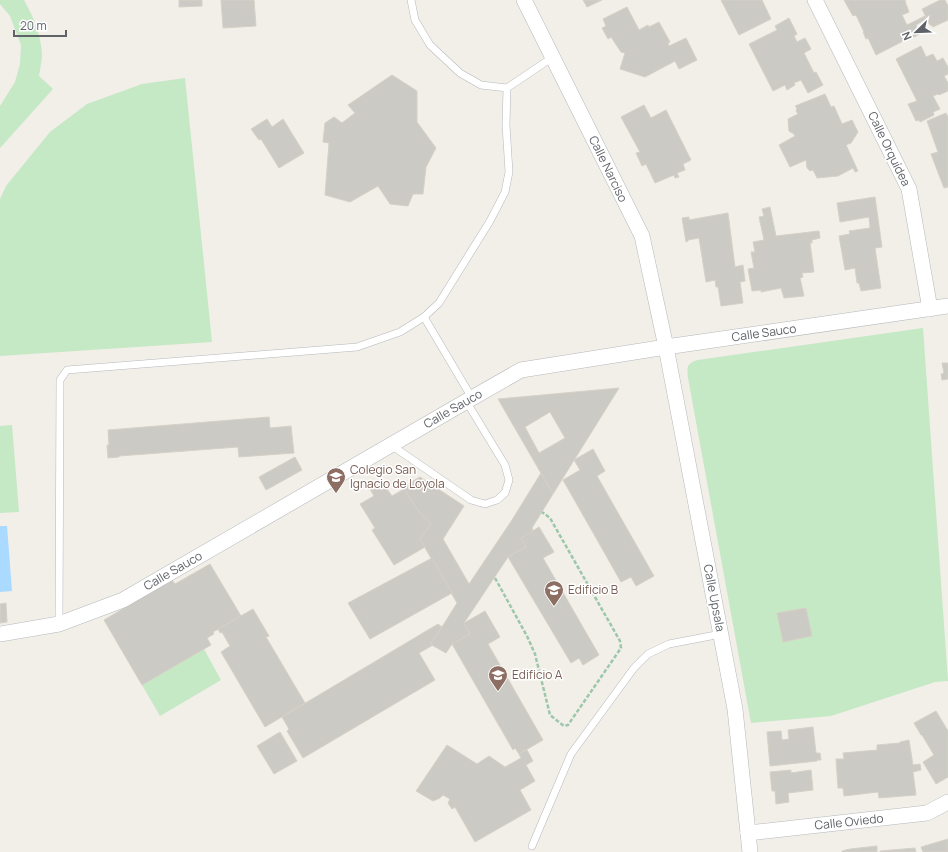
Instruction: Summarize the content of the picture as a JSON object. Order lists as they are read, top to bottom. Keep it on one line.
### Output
{"streets":{"street":["Calle Orquídea","Calle Narciso","Calle Sauco","Calle Upsala","Calle Oviedo"]},"crossings":[["Calle Orquídea","Calle Sauco"],["Calle Narciso","Calle Sauco"],["Calle Narciso","Calle Upsala"],["Calle Sauco","Calle Upsala"],["Calle Upsala","Calle Oviedo"]],"places":{"school or university":["Colegio San Ignacio de Loyola","Edificio B","Edificio A"]},"scale_bar":"20 m","north":"bottom left"}
